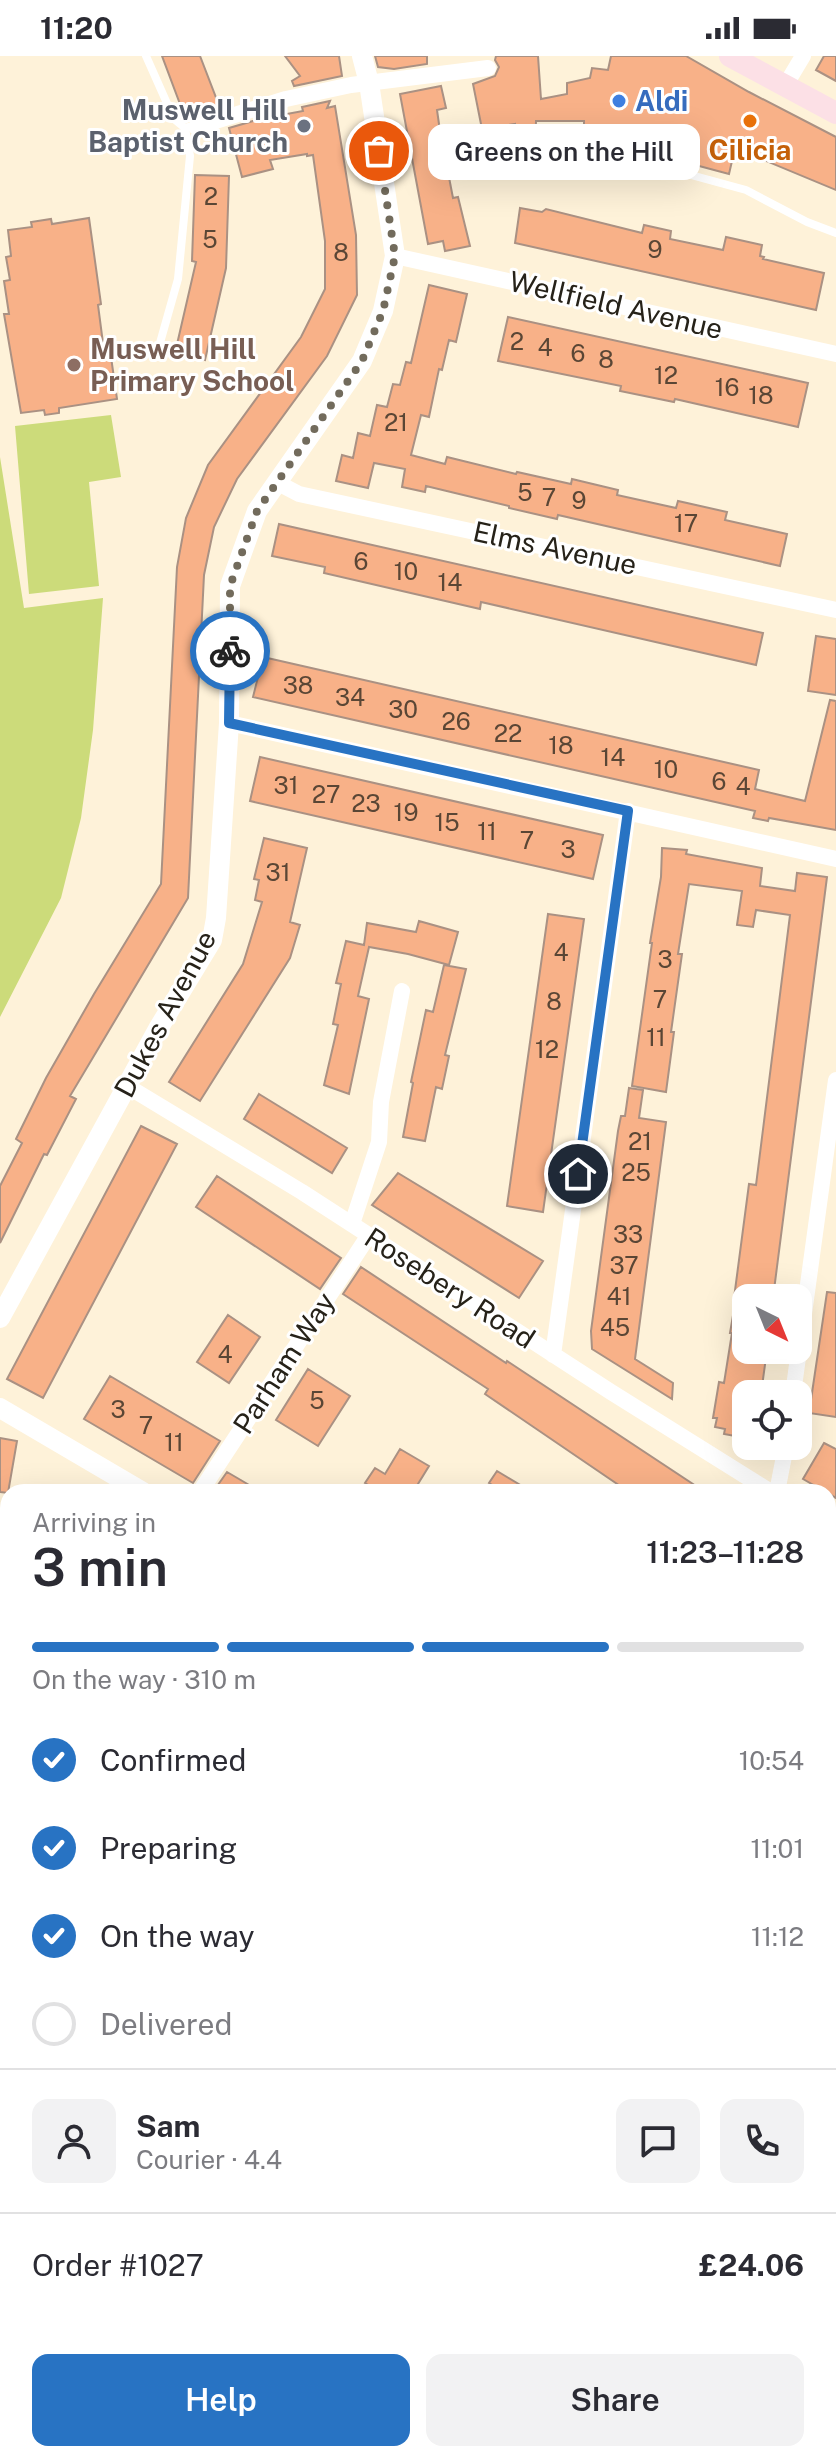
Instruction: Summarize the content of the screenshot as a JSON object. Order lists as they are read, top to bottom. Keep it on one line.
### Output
{"streets":{"street":["Wellfield Avenue","Elms Avenue","Dukes Avenue","Rosebery Road","Parham Way"]},"crossings":[["Wellfield Avenue","Dukes Avenue"],["Elms Avenue","Dukes Avenue"],["Dukes Avenue","Rosebery Road"],["Rosebery Road","Parham Way"]],"places":["Aldi","Cilicia","Muswell Hill Baptist Church","Greens on the Hill","Muswell Hill Primary School"],"house_numbers":["2","5","9","8","2","4","6","8","12","16","18","21","5","7","9","17","6","10","14","38","34","30","26","22","18","14","10","6","31","4","27","23","19","15","11","7","3","31","4","3","7","8","11","12","21","25","33","37","41","45","4","5","3","7","11"],"north":"bottom right","page":{"status":"11:20","bubble":"Greens on the Hill","heading":["3 min","Arriving in","11:23–11:28"],"panel":["Sam","Courier · 4.4","Order #1027","£24.06"],"bar":"On the way · 310 m","list":[["Confirmed","10:54"],["Preparing","11:01"],["On the way","11:12"],"Delivered"],"buttons":["Help","Share"]}}
